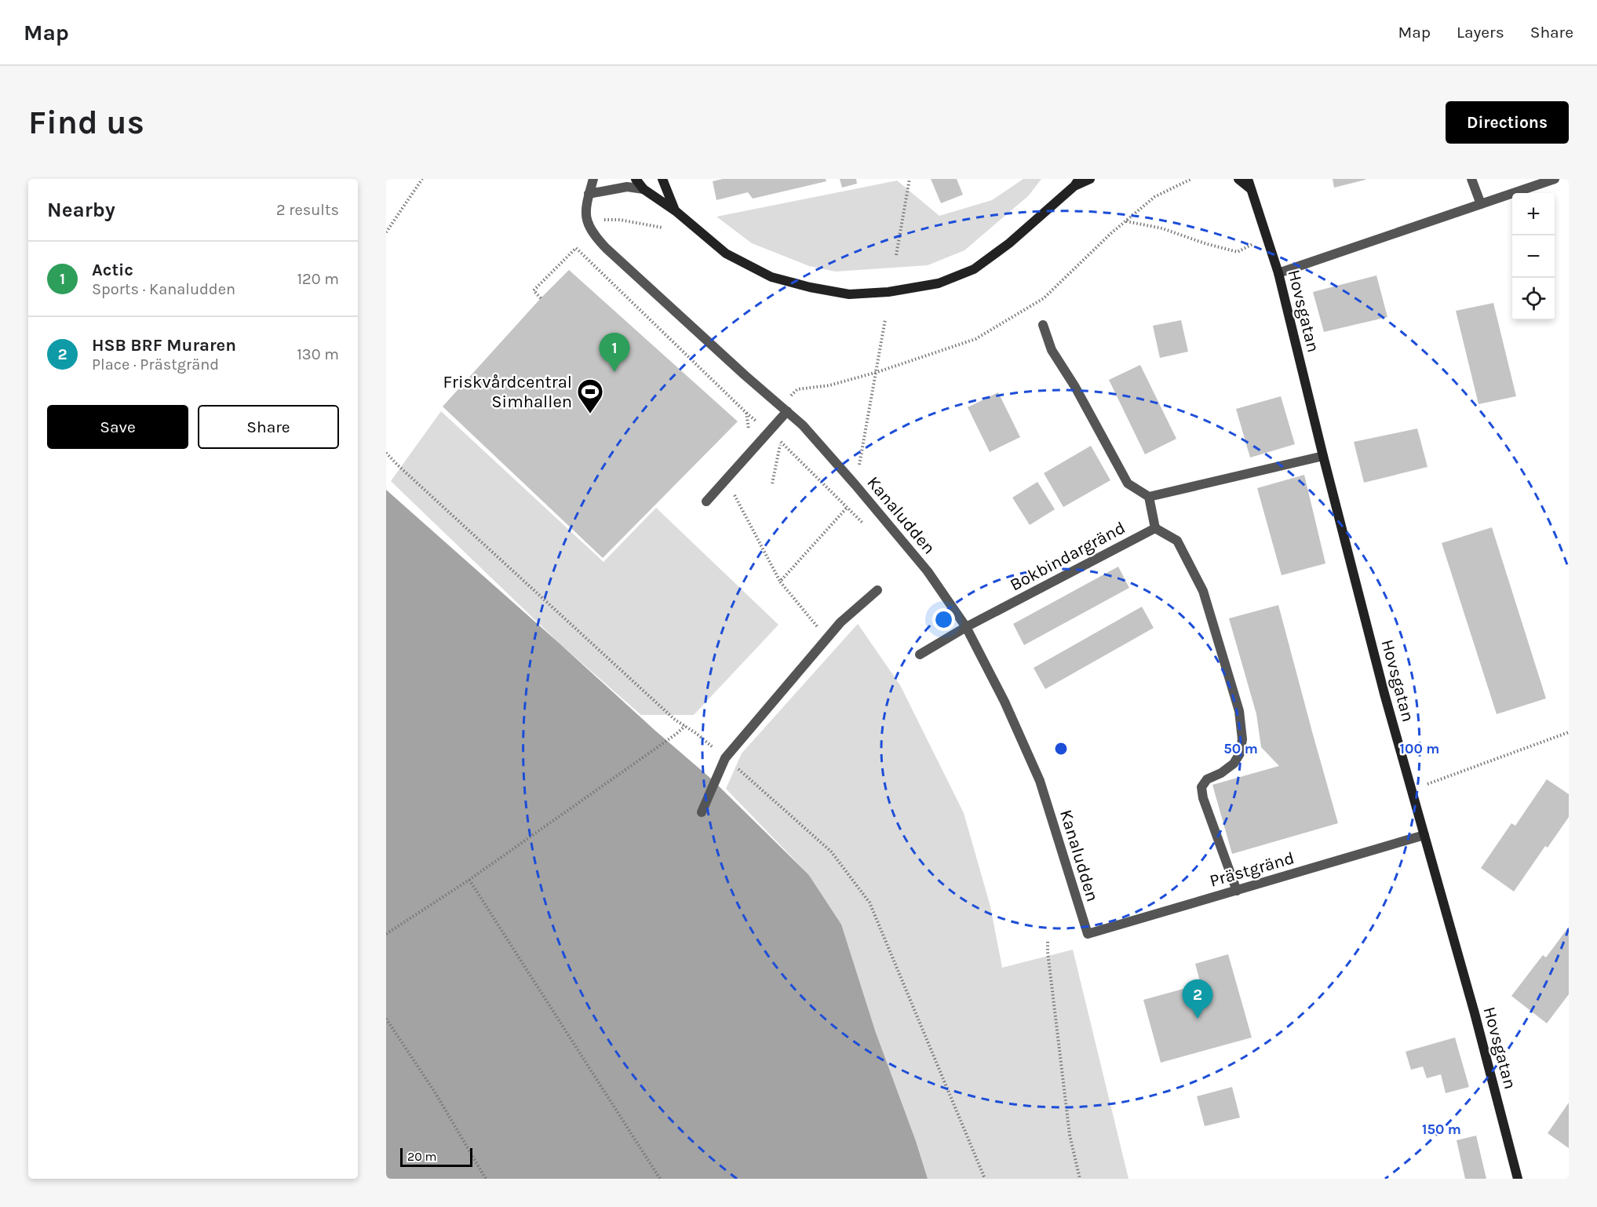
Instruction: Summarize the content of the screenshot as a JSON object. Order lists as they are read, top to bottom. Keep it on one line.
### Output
{"streets":{"main road":["Hovsgatan"],"street":["Kanaludden","Bokbindargränd","Prästgränd"]},"crossings":[["Hovsgatan","Prästgränd"],["Kanaludden","Bokbindargränd"],["Kanaludden","Prästgränd"]],"places":{"sports":["Friskvårdcentral Simhallen"]},"scale_bar":"20 m","page":{"header":"Map","nav":["Map","Layers","Share"],"buttons":["Directions",["Save","Share"]],"title":"Find us","heading":["Nearby","2 results"],"map_buttons":["+","−"],"list":[{"mark":"1","name":"Actic","note":"Sports · Kanaludden","value":"120 m"},{"mark":"2","name":"HSB BRF Muraren","note":"Place · Prästgränd","value":"130 m"}],"pins":["1","2"],"scale":"20 m"},"rings":["50 m","100 m","150 m"]}
